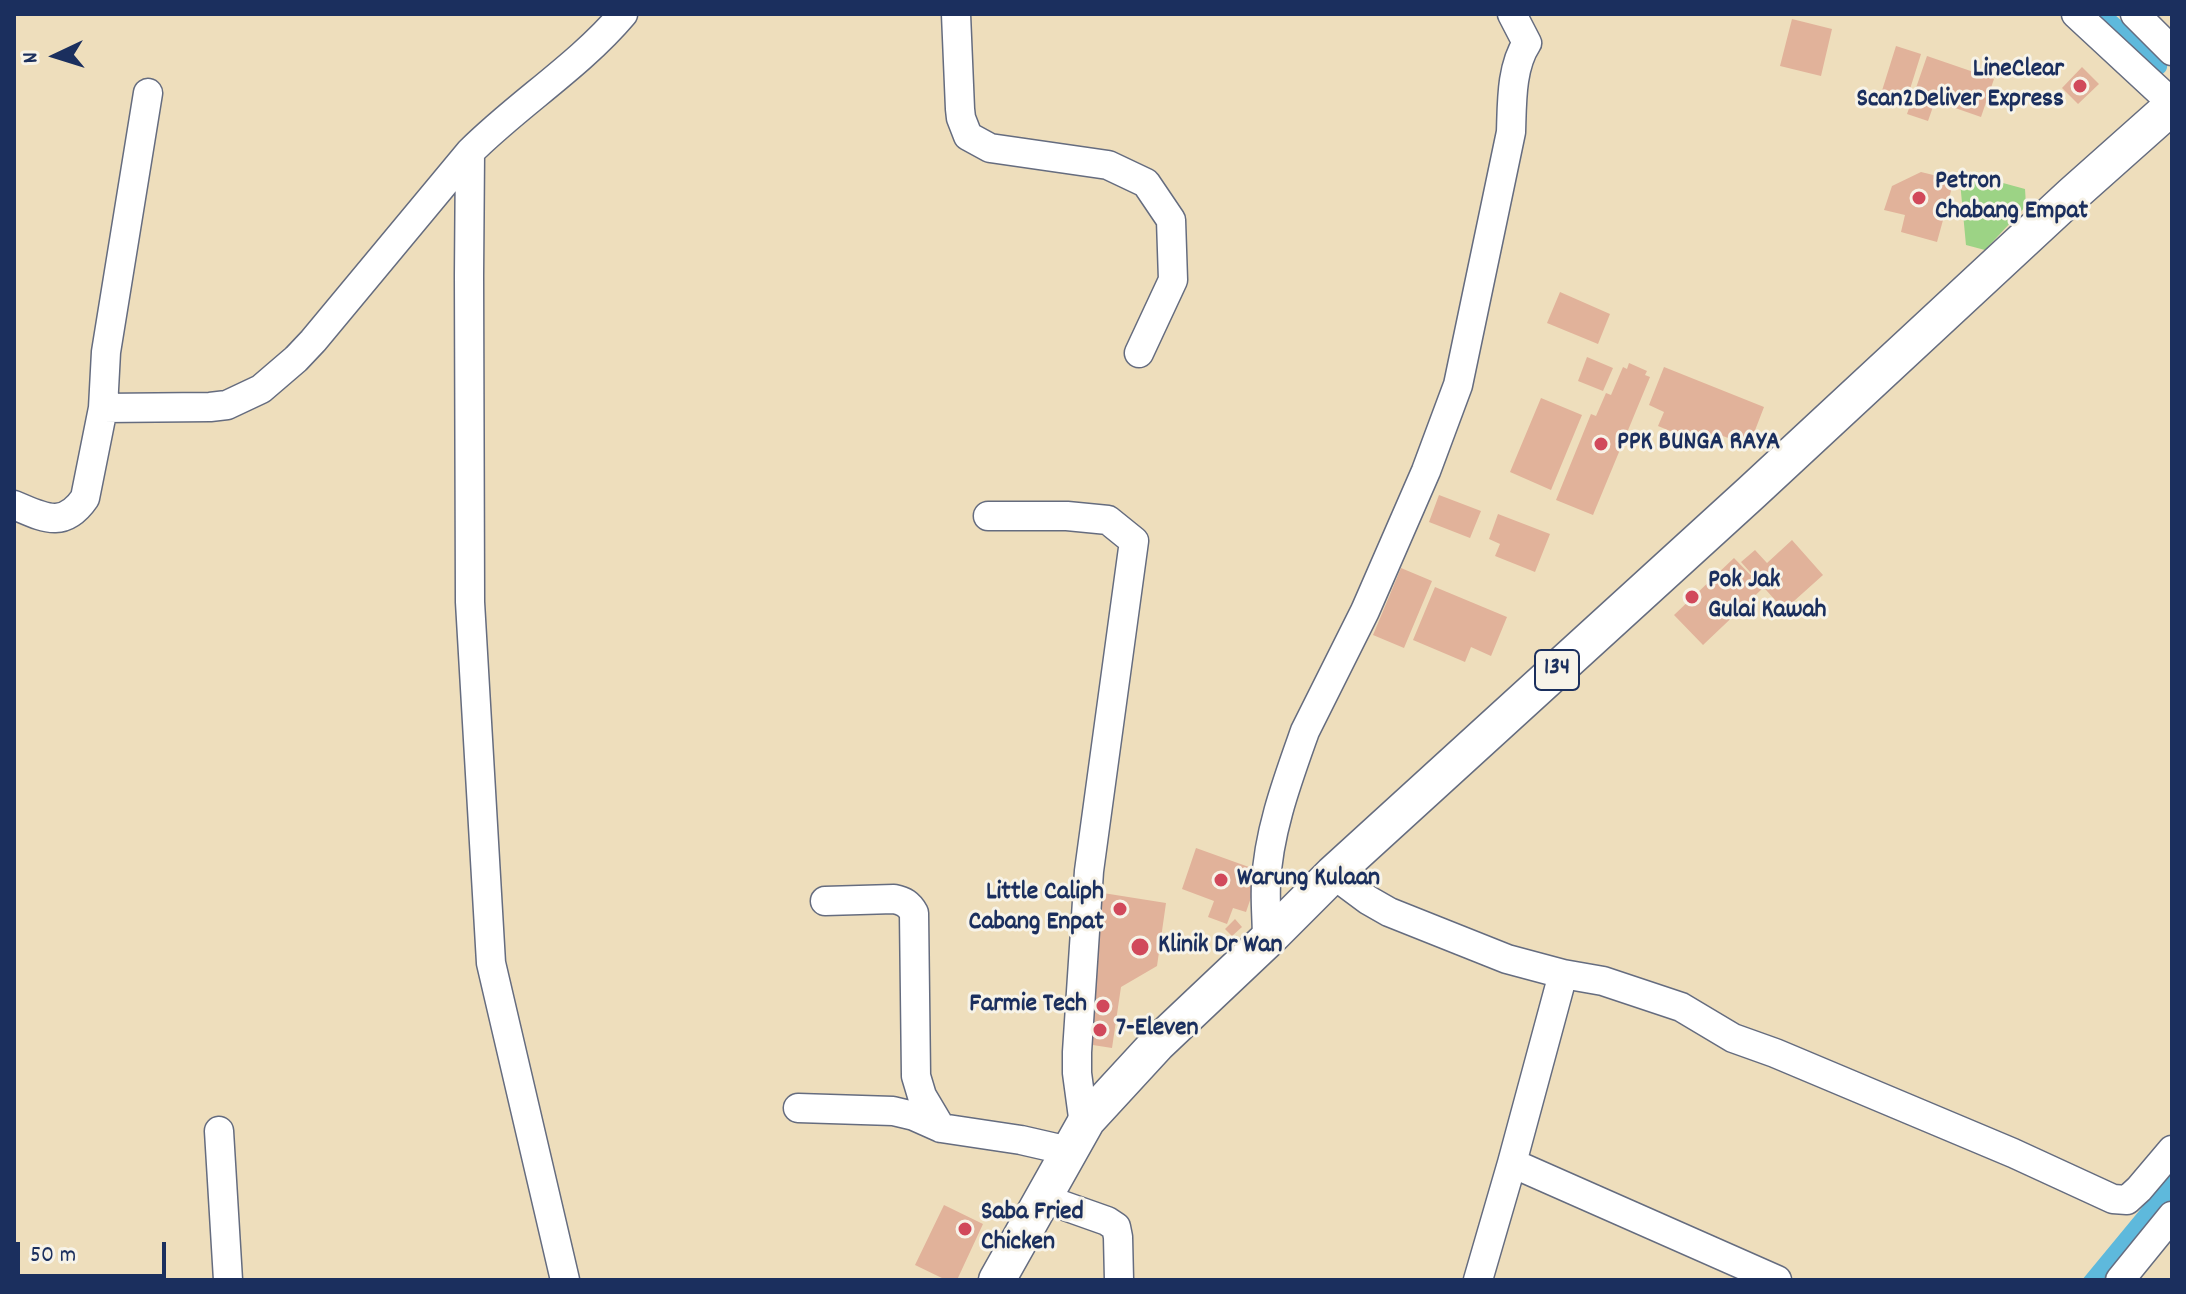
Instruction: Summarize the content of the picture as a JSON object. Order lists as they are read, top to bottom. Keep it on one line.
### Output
{"streets":{"main road":["134"]},"places":["LineClear Scan2Deliver Express","Petron Chabang Empat","PPK BUNGA RAYA","Pok Jak Gulai Kawah","Warung Kulaan","Little Caliph Cabang Enpat","Klinik Dr Wan","Farmie Tech","7-Eleven","Saba Fried Chicken"],"scale_bar":"50 m","north":"left"}
